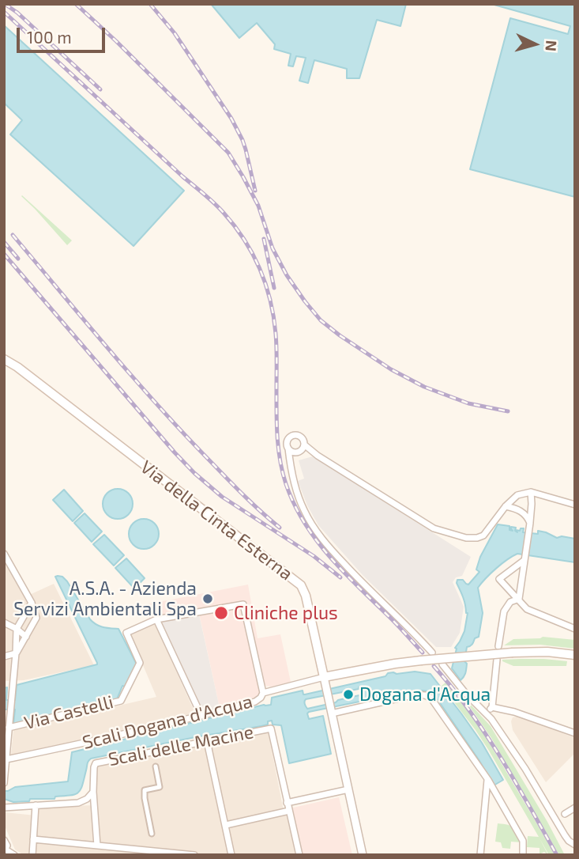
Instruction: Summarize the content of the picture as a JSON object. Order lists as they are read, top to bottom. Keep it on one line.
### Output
{"streets":{"main road":["Via della Cinta Esterna"],"street":["Via Castelli","Scali Dogana d'Acqua","Scali delle Macine"]},"crossings":[["Via della Cinta Esterna","Scali Dogana d'Acqua"]],"places":["A.S.A. - Azienda Servizi Ambientali Spa","Cliniche plus","Dogana d'Acqua"],"scale_bar":"100 m","north":"right"}
